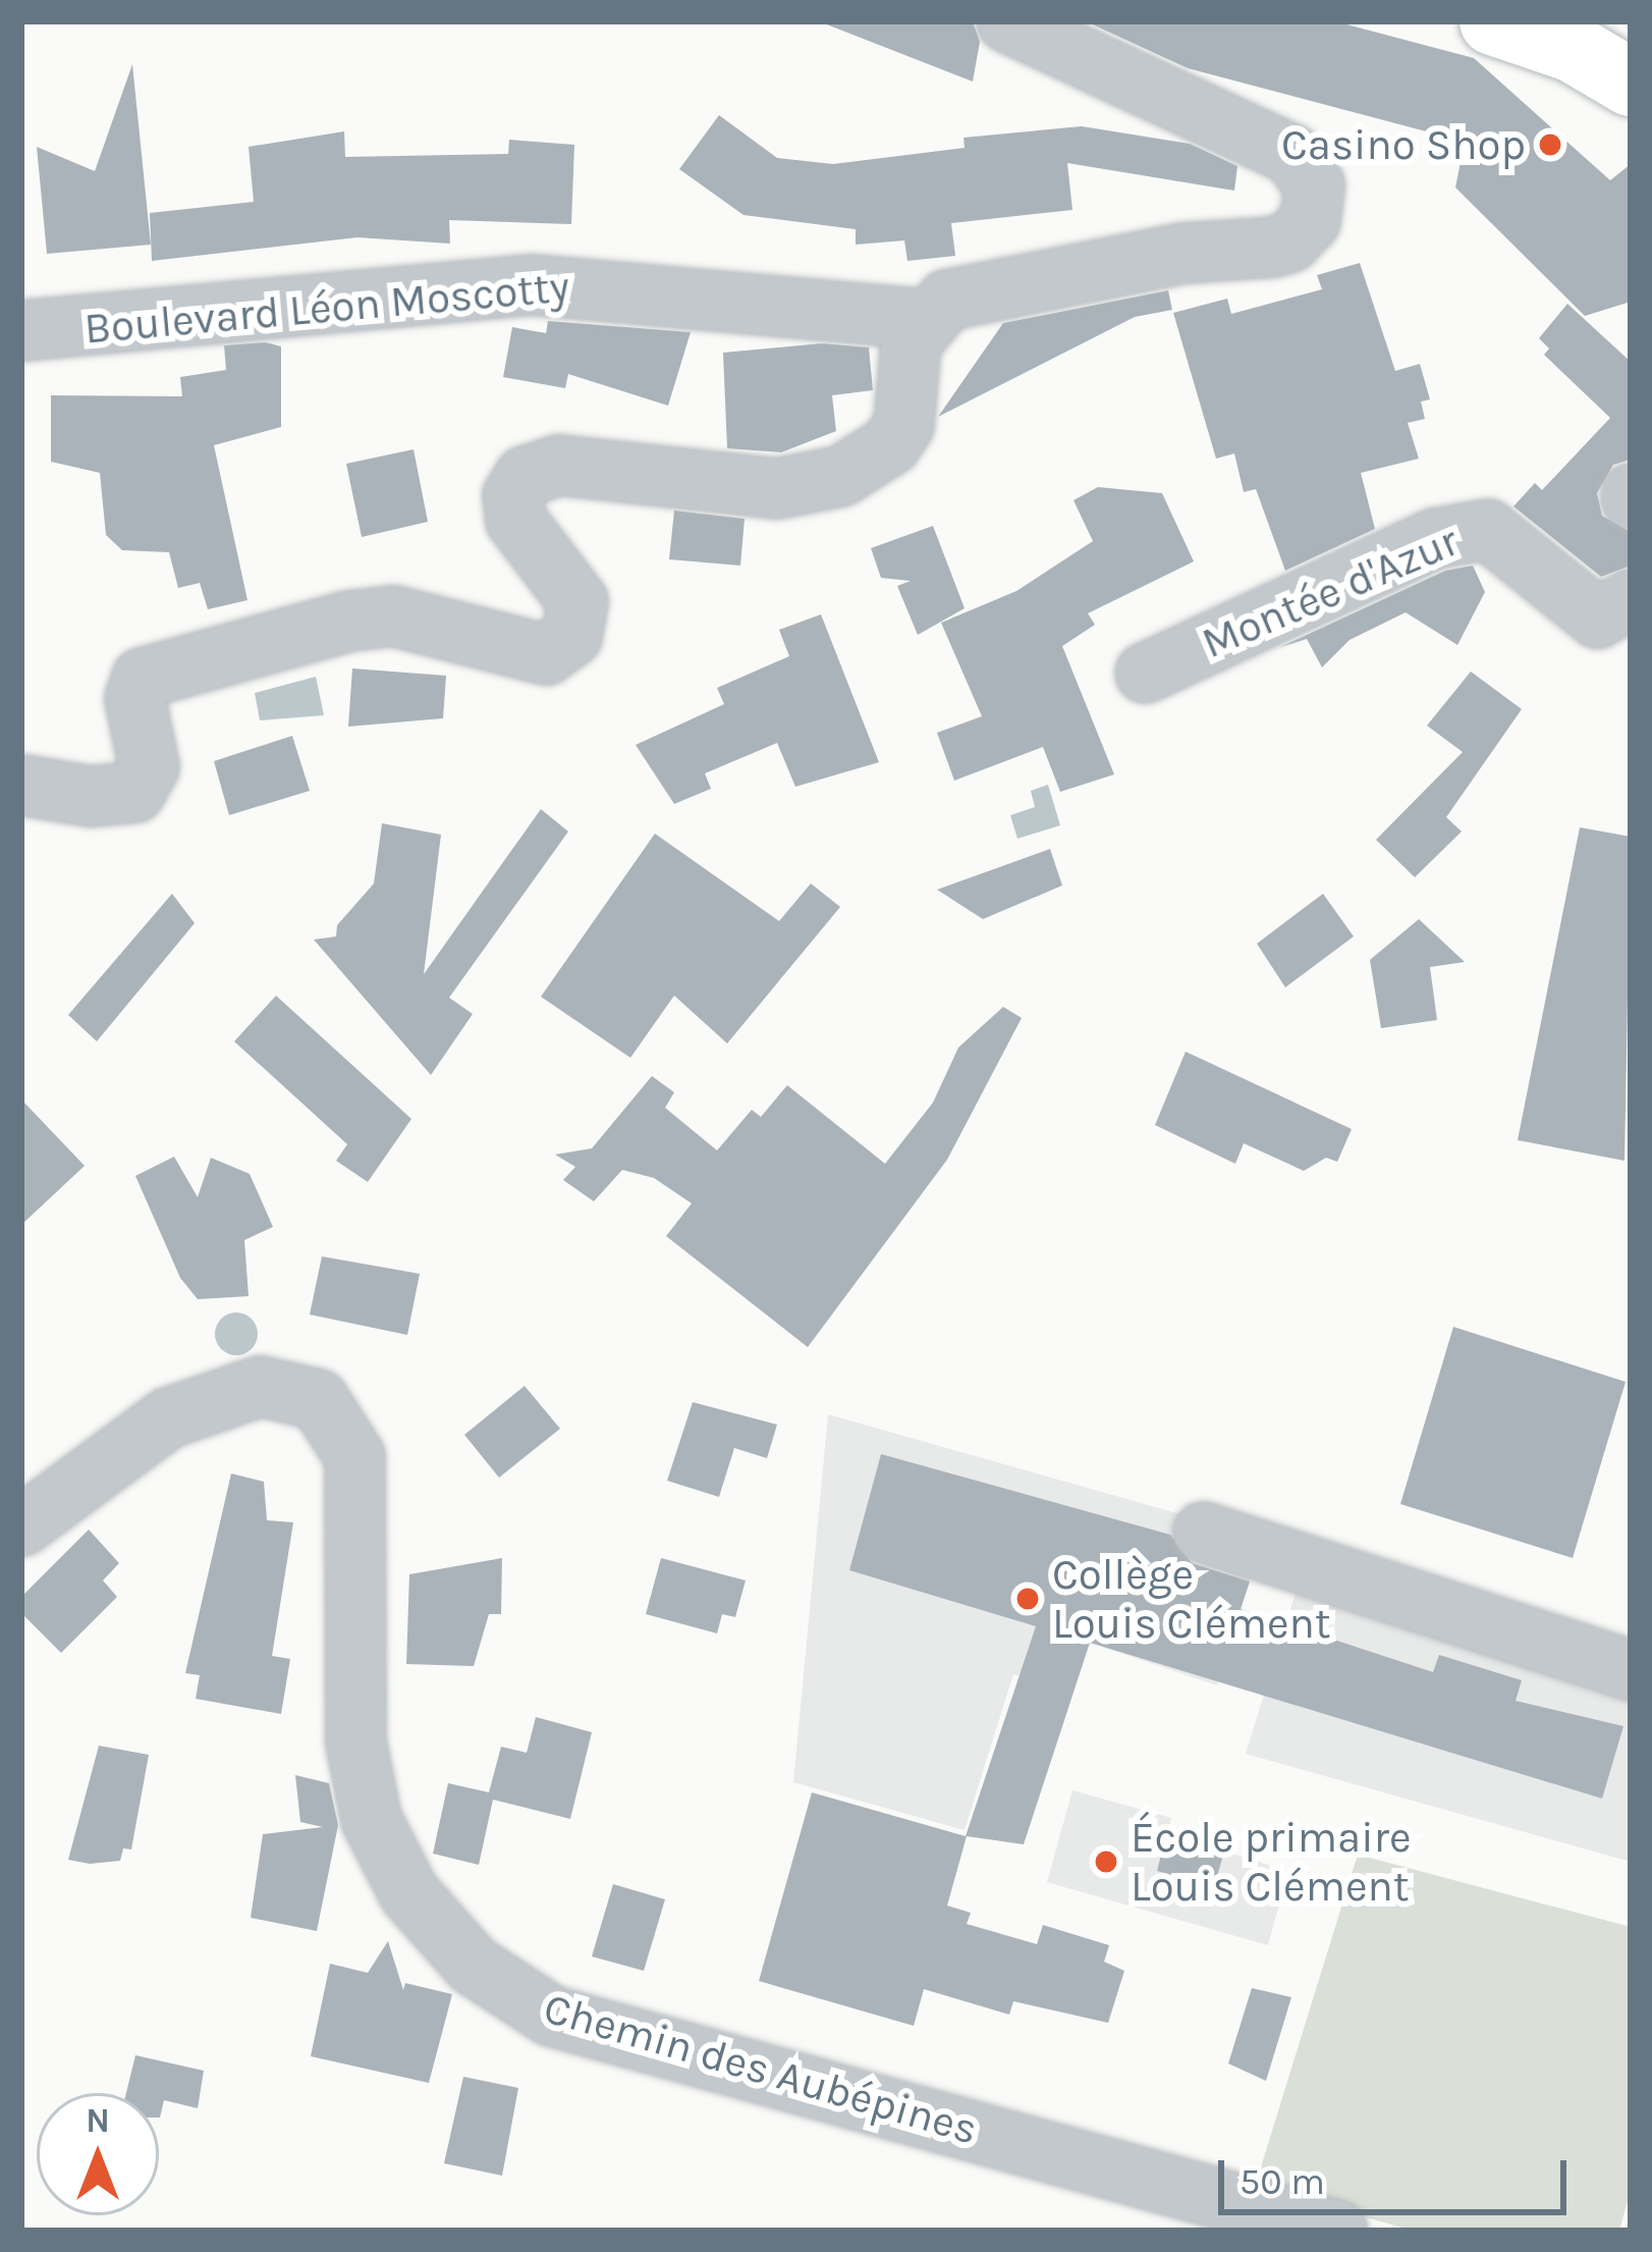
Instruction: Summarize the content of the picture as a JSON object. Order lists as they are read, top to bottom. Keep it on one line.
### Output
{"streets":{"street":["Boulevard Léon Moscotty","Montée d'Azur","Chemin des Aubépines"]},"places":["Casino Shop","Collège Louis Clément","École primaire Louis Clément"],"scale_bar":"50 m","north":"top"}
